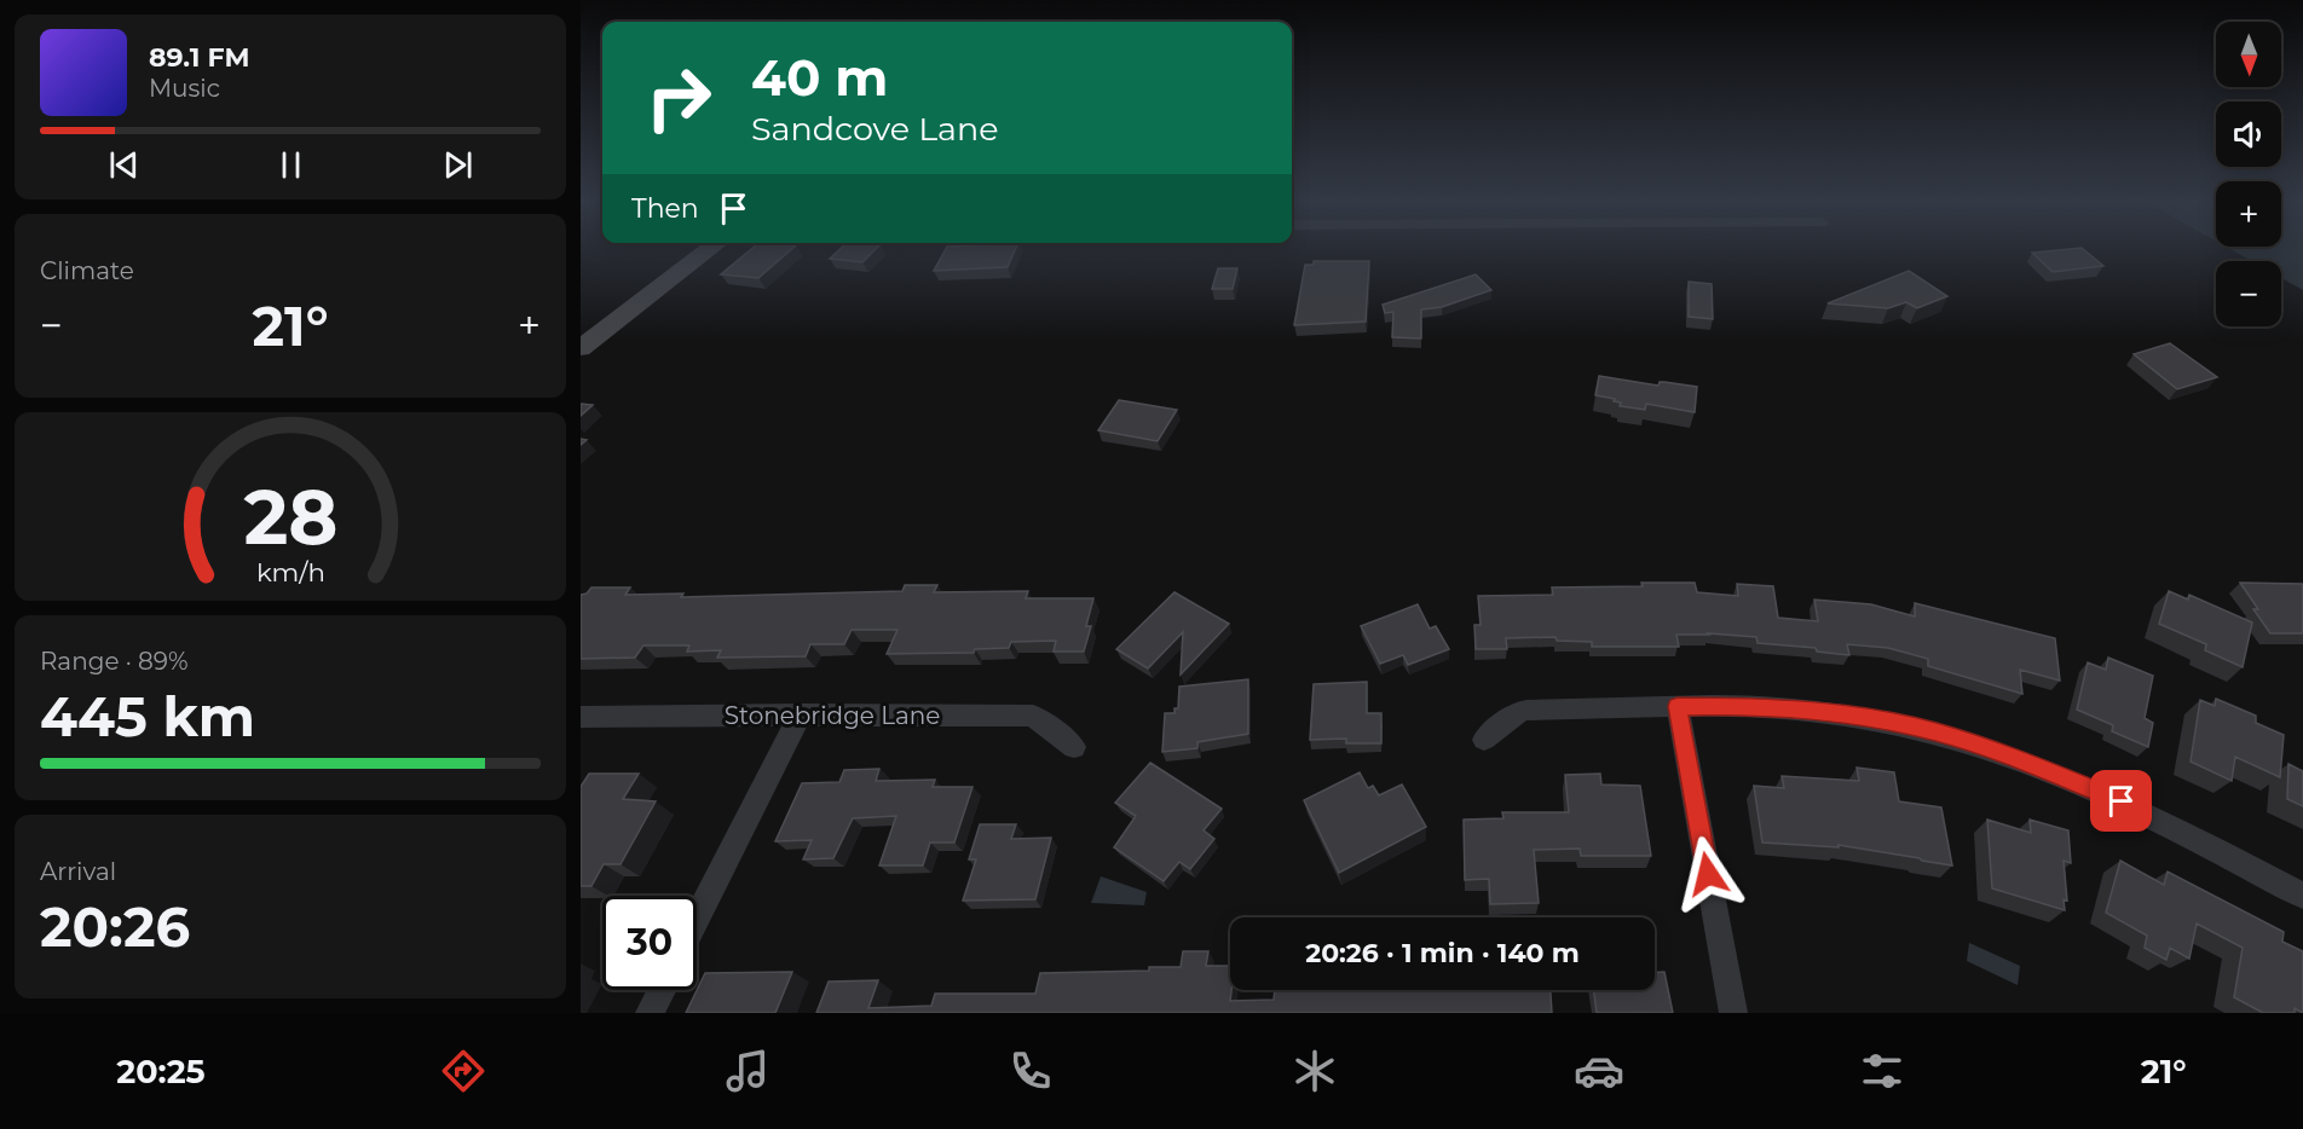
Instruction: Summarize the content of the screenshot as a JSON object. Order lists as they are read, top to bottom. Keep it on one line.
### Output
{"streets":{"street":["Stonebridge Lane"]},"north":"bottom","page":{"map_buttons":["+","−"],"turn":["40 m","Sandcove Lane"],"song":["89.1 FM","Music"],"then":"Then","tile":["Climate",["Range · 89%","445 km"],["Arrival","20:26"]],"heat":["−","21°","+"],"limit":"30","trip":"20:26 · 1 min · 140 m","tabs":["20:25","21°"],"gauge":["28","km/h"]}}
